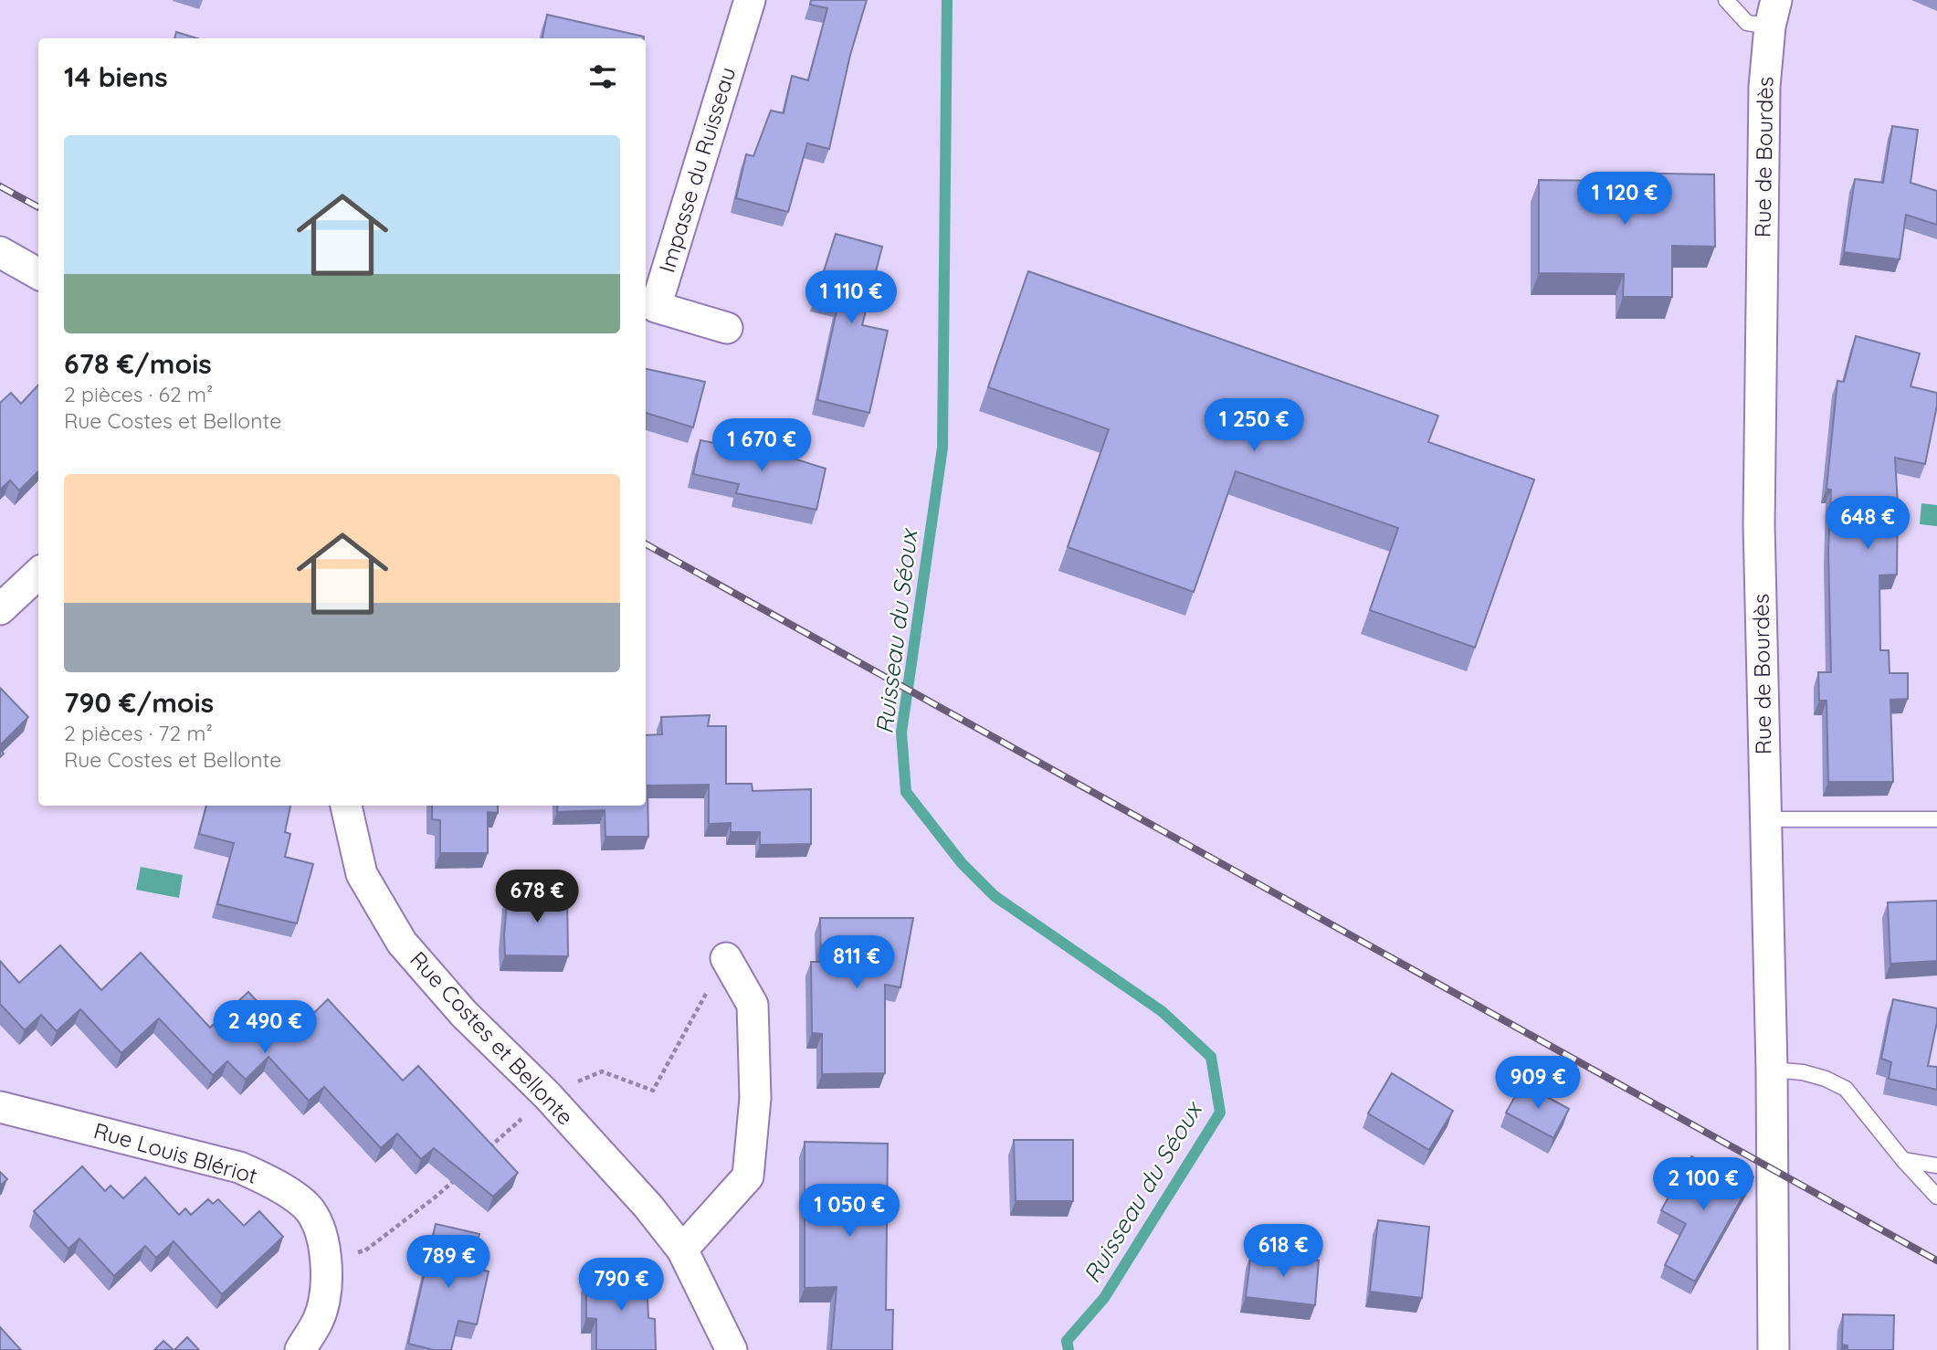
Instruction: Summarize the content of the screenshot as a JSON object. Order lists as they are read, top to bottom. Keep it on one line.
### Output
{"streets":{"street":["Rue de Bourdès","Impasse du Ruisseau","Rue Costes et Bellonte","Rue Louis Blériot"]},"water":["Ruisseau du Séoux"],"page":{"heading":"14 biens","list":[{"name":"678 €/mois","note":"2 pièces · 62 m² · Rue Costes et Bellonte"},{"name":"790 €/mois","note":"2 pièces · 72 m² · Rue Costes et Bellonte"}],"price":["1 120 €","1 110 €","1 250 €","1 670 €","648 €","678 €","811 €","2 490 €","909 €","2 100 €","1 050 €","618 €","789 €","790 €"]}}
